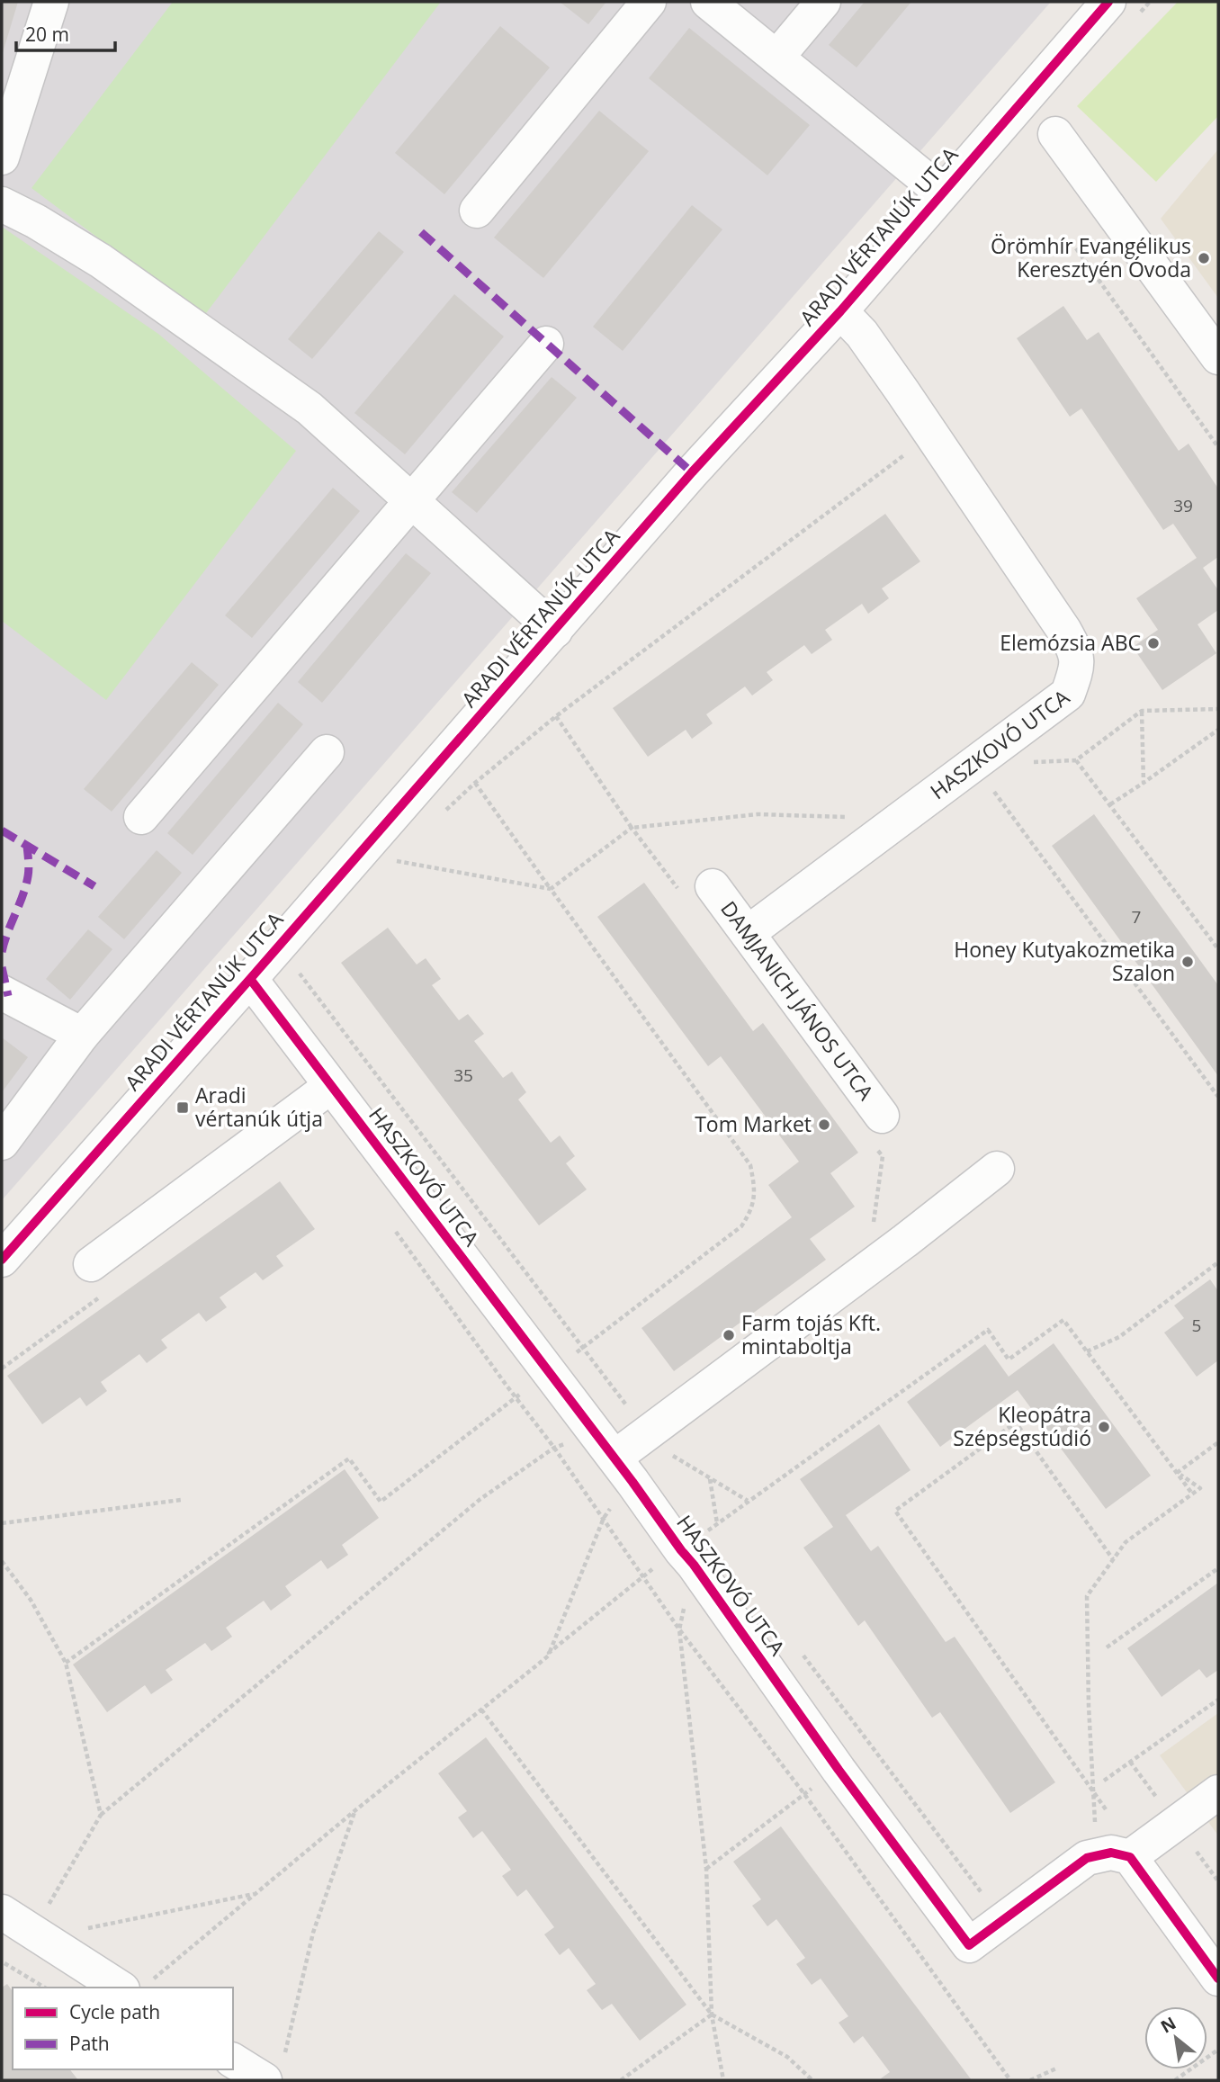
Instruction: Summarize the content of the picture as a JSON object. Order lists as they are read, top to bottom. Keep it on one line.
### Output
{"streets":{"street":["ARADI VÉRTANÚK UTCA","HASZKOVÓ UTCA","DAMJANICH JÁNOS UTCA"]},"crossings":[["ARADI VÉRTANÚK UTCA","HASZKOVÓ UTCA"],["HASZKOVÓ UTCA","DAMJANICH JÁNOS UTCA"]],"places":{"other":["Örömhír Evangélikus Keresztyén Óvoda","Elemózsia ABC","Honey Kutyakozmetika Szalon","Tom Market","Farm tojás Kft. mintaboltja","Kleopátra Szépségstúdió"],"transit":["Aradi vértanúk útja"]},"house_numbers":["39","7","35","5"],"legend":["Cycle path","Path"],"scale_bar":"20 m","north":"top left"}
